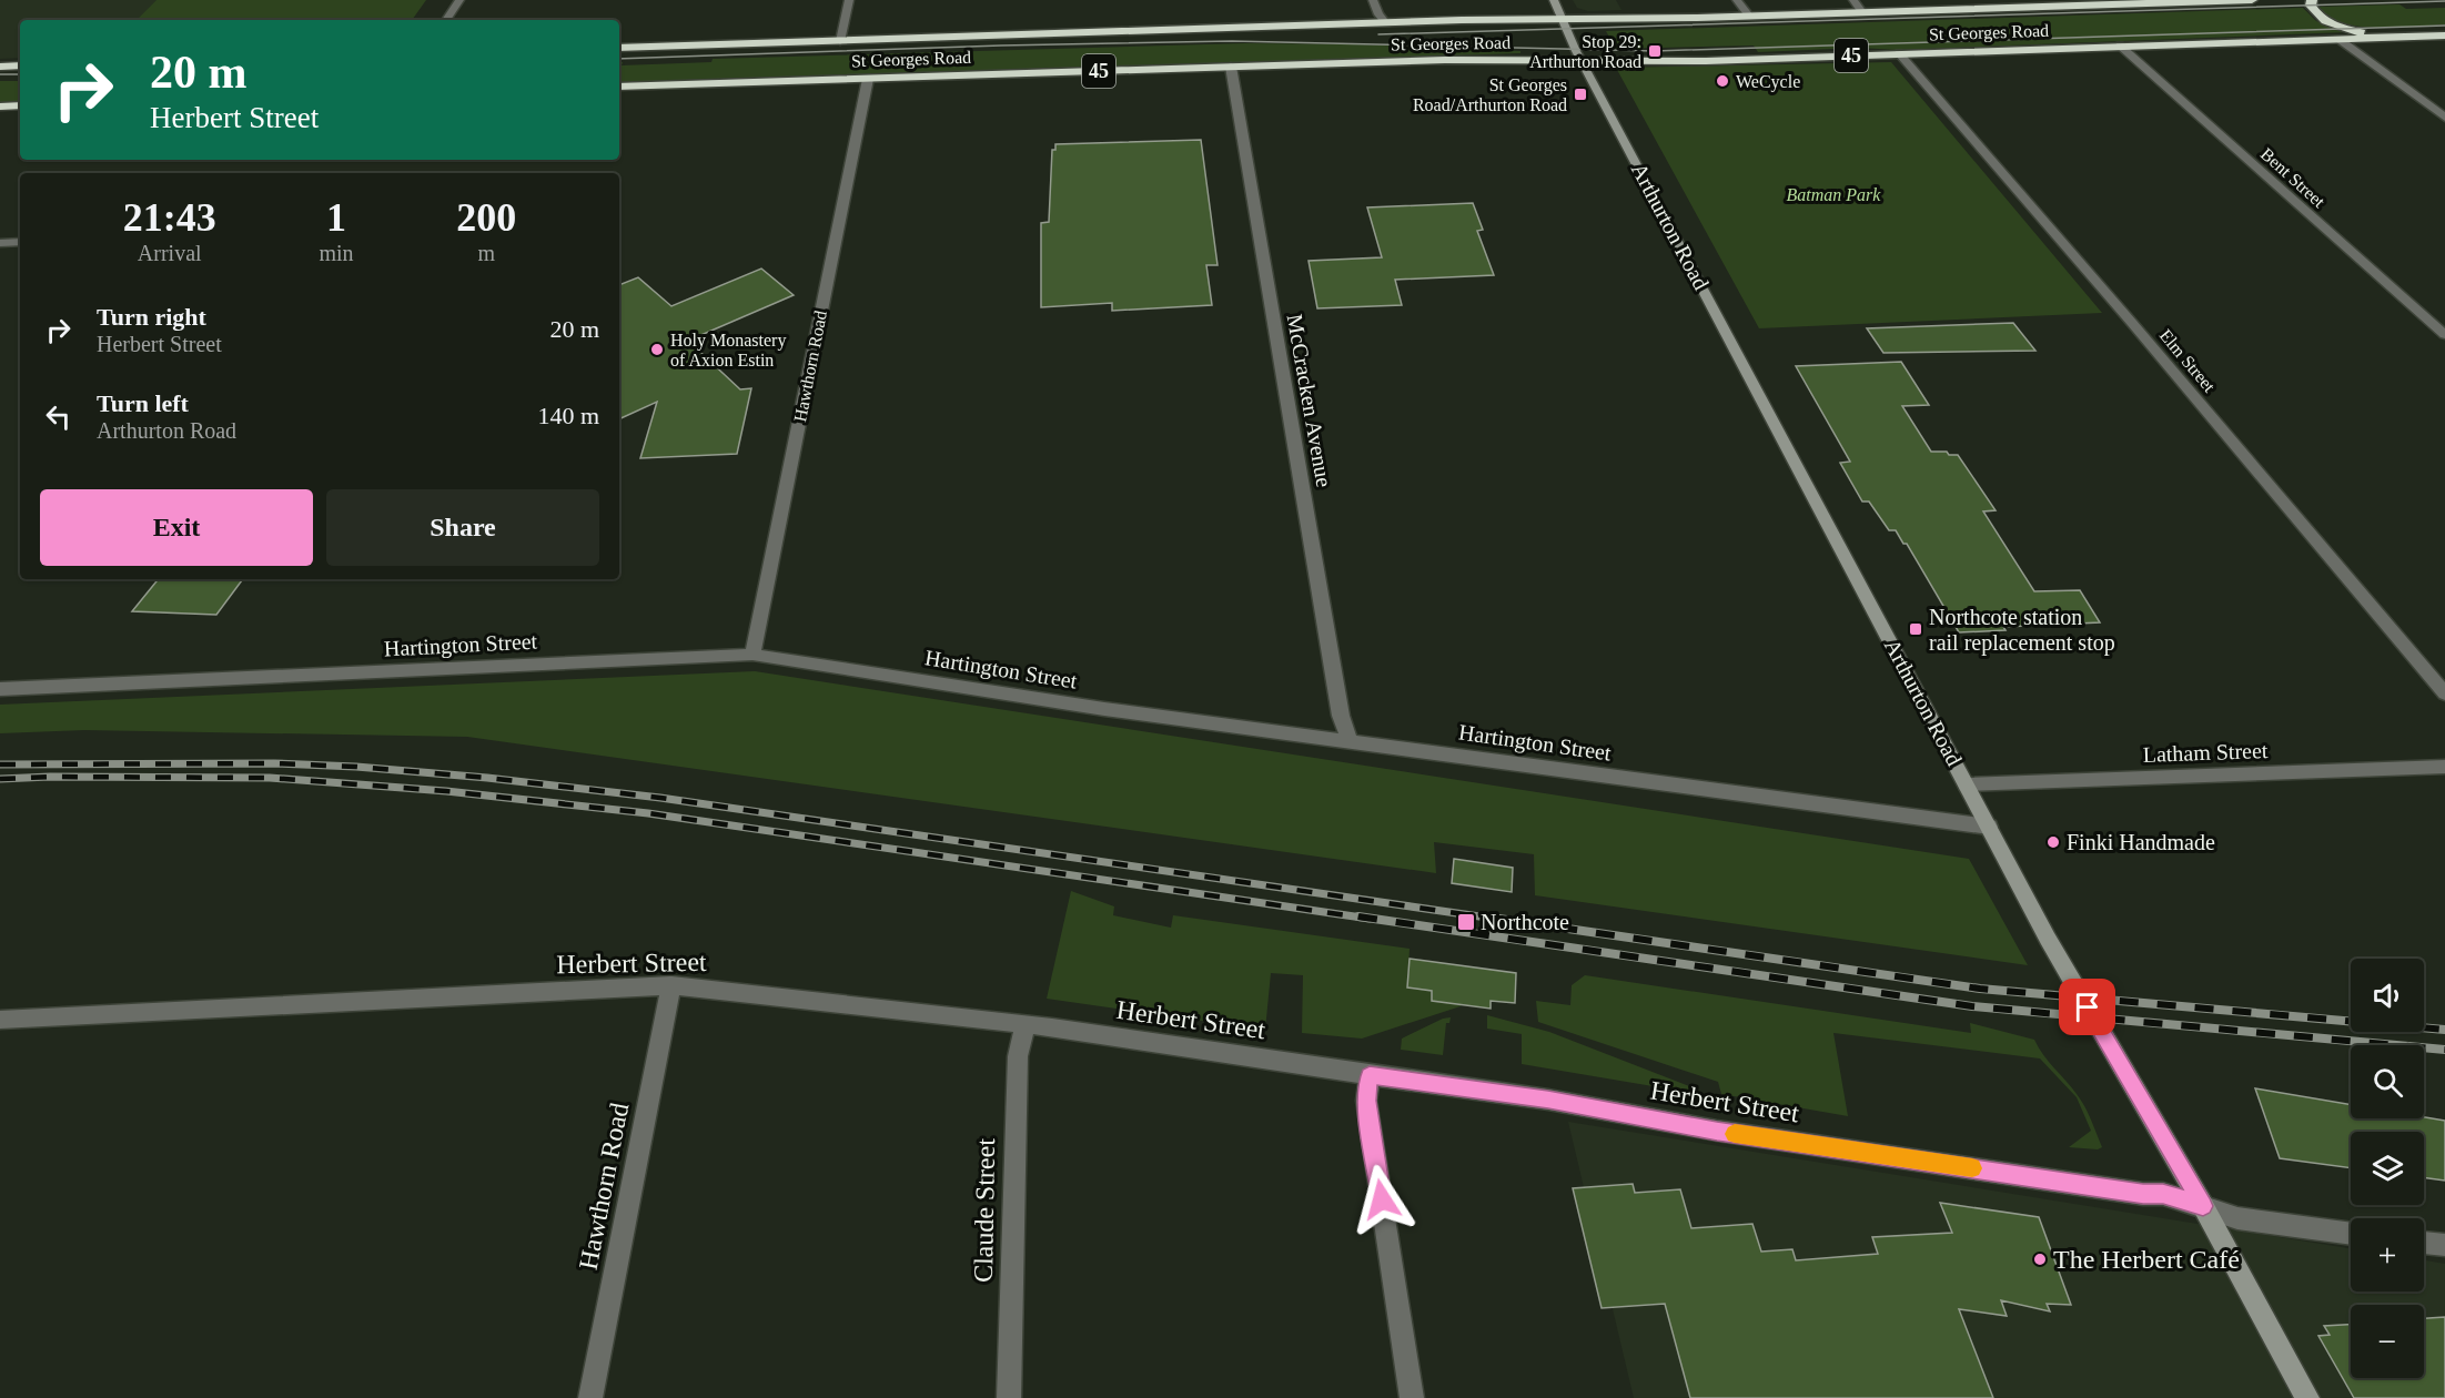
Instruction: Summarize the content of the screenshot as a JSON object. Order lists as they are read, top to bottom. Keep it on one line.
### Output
{"streets":{"highway":["St Georges Road","45"],"street":["Bent Street","Arthurton Road","Elm Street","Hawthorn Road","McCracken Avenue","Hartington Street","Latham Street","Herbert Street","Claude Street"]},"crossings":[["St Georges Road","Bent Street"],["St Georges Road","Arthurton Road"],["St Georges Road","Elm Street"],["St Georges Road","Hawthorn Road"],["St Georges Road","McCracken Avenue"],["Arthurton Road","Hartington Street"],["Arthurton Road","Latham Street"],["Arthurton Road","Herbert Street"],["Hawthorn Road","Hartington Street"],["Hawthorn Road","Herbert Street"],["McCracken Avenue","Hartington Street"],["Herbert Street","Claude Street"]],"parks":["Batman Park"],"places":{"transit":["Stop 29: Arthurton Road","St Georges Road/Arthurton Road","Northcote station rail replacement stop","Northcote"],"other":["WeCycle","Holy Monastery of Axion Estin","Finki Handmade","The Herbert Café"]},"page":{"turn":["20 m","Herbert Street"],"eta":["21:43","Arrival","1","min","200","m"],"list":[{"name":"Turn right","note":"Herbert Street","value":"20 m"},{"name":"Turn left","note":"Arthurton Road","value":"140 m"}],"buttons":["Exit","Share"],"map_buttons":["+","−"]}}
